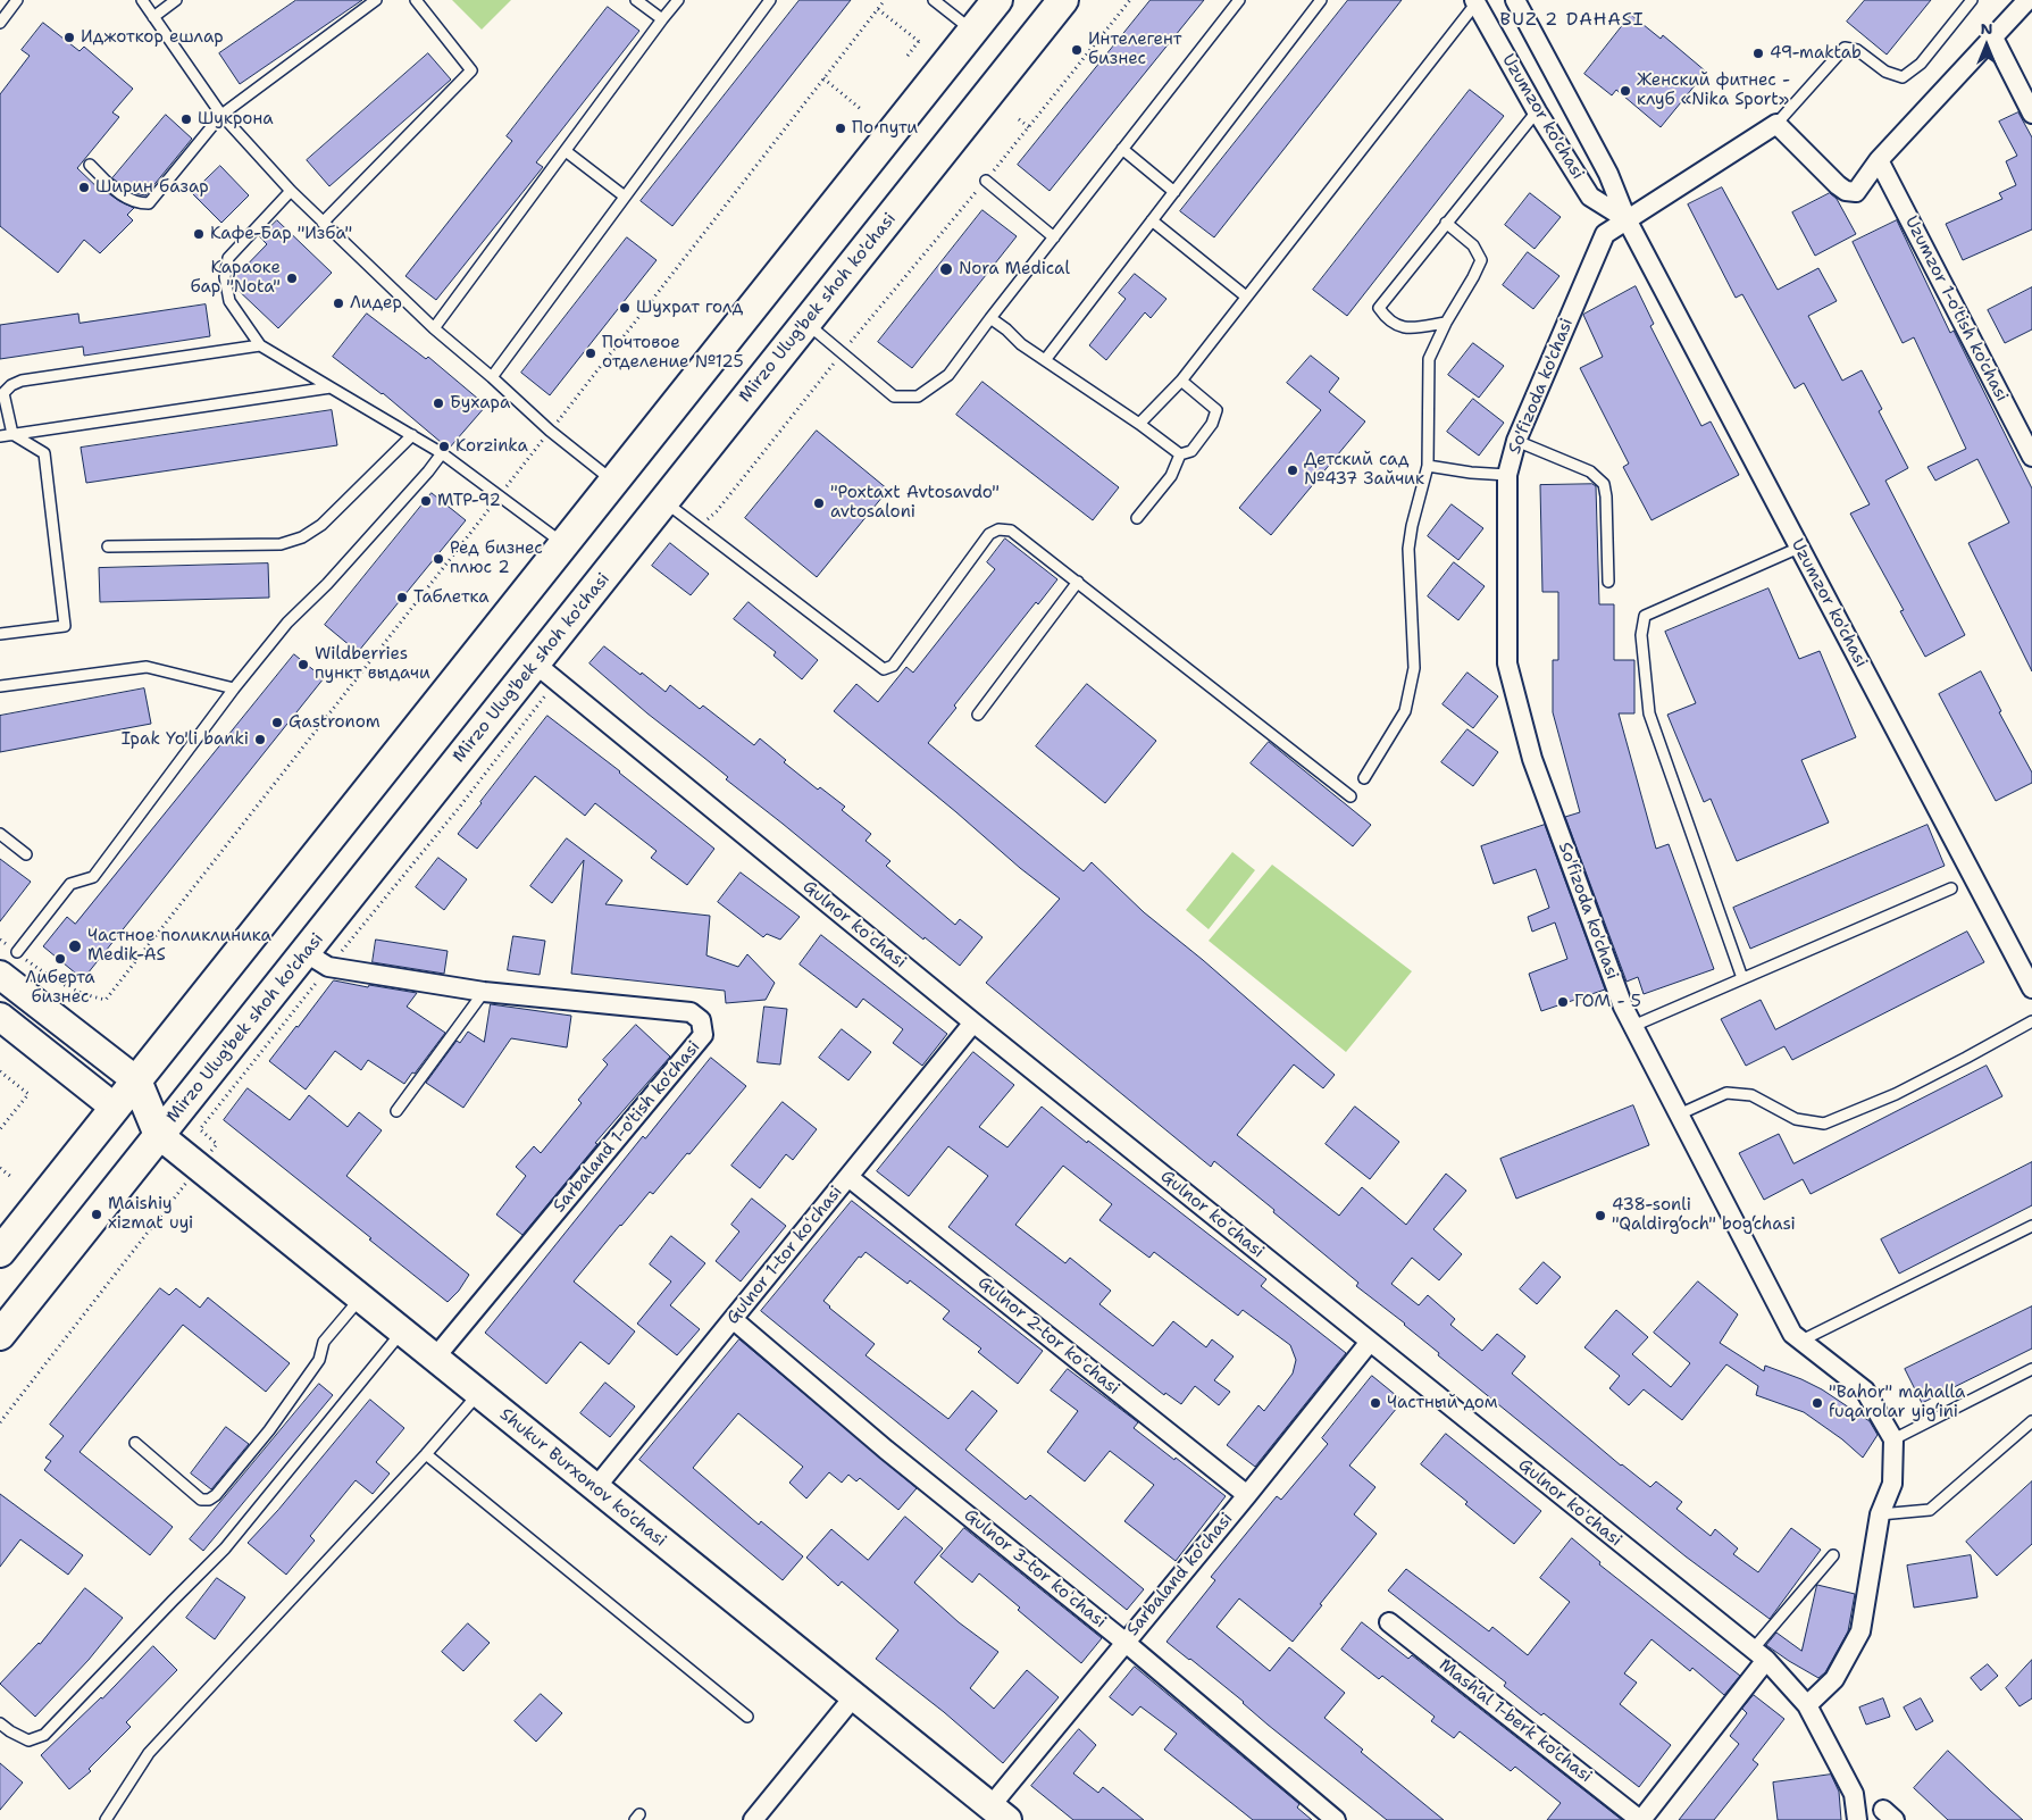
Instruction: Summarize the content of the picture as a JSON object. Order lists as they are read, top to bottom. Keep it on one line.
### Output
{"streets":{"main road":["Mirzo Ulug'bek shoh ko'chasi"],"street":["Uzumzor ko'chasi","Uzumzor 1-o'tish ko'chasi","So'fizoda ko'chasi","Gulnor koʻchasi","Sarbaland 1-o'tish ko'chasi","Gulnor 1-tor koʻchasi","Gulnor 2-tor koʻchasi","Shukur Burxonov ko'chasi","Gulnor 3-tor koʻchasi","Sarbaland ko'chasi","Mash'al 1-berk ko'chasi"]},"crossings":[["Uzumzor ko'chasi","So'fizoda ko'chasi"],["Mirzo Ulug'bek shoh ko'chasi","Gulnor koʻchasi"],["Mirzo Ulug'bek shoh ko'chasi","Sarbaland 1-o'tish ko'chasi"],["Mirzo Ulug'bek shoh ko'chasi","Shukur Burxonov ko'chasi"],["Gulnor koʻchasi","Gulnor 1-tor koʻchasi"],["Gulnor koʻchasi","Sarbaland ko'chasi"],["Sarbaland 1-o'tish ko'chasi","Shukur Burxonov ko'chasi"],["Gulnor 1-tor koʻchasi","Gulnor 2-tor koʻchasi"],["Gulnor 1-tor koʻchasi","Shukur Burxonov ko'chasi"],["Gulnor 1-tor koʻchasi","Gulnor 3-tor koʻchasi"],["Gulnor 2-tor koʻchasi","Sarbaland ko'chasi"],["Shukur Burxonov ko'chasi","Sarbaland ko'chasi"],["Gulnor 3-tor koʻchasi","Sarbaland ko'chasi"]],"districts":["BUZ 2 DAHASI"],"places":["Иджоткор ешлар","Интелегент бизнес","49-maktab","Женский фитнес - клуб «Nika Sport»","Шукрона","По пути","Ширин базар","Кафе-Бар \"Изба\"","Nora Medical","Караоке бар \"Nota\"","Лидер","Шухрат голд","Почтовое отделение №125","Бухара","Korzinka","Детский сад №437 Зайчик","MTP-92","\"Poxtaxt Avtosavdo\" avtosaloni","Ред бизнес плюс 2","Таблетка","Wildberries пункт выдачи","Gastronom","Ipak Yo'li banki","Частное поликлиника Medik-AS","Либерта бизнес","ГОМ - 5","Maishiy xizmat uyi","438-sonli \"Qaldirg‘och\" bog‘chasi","Частный дом","\"Bahor\" mahalla fuqarolar yig‘ini"],"north":"top"}
